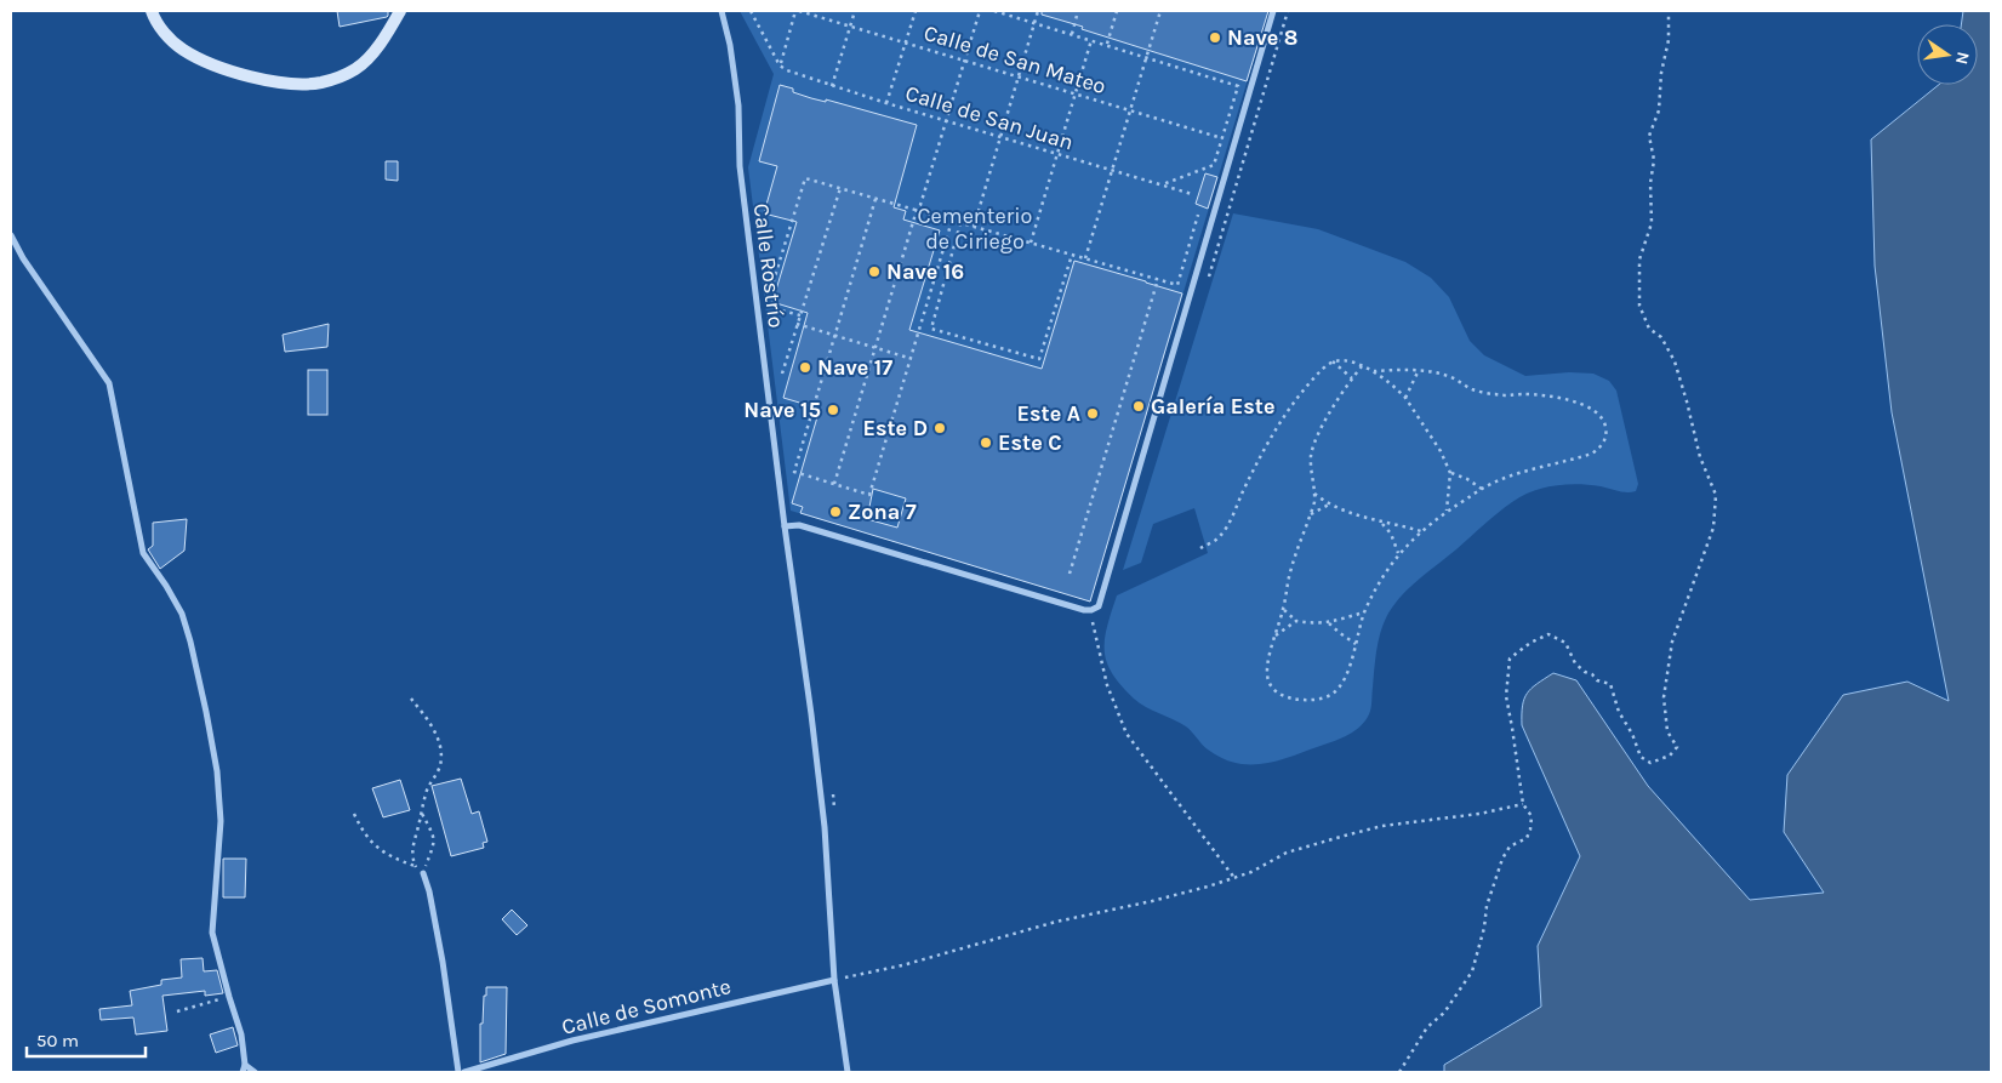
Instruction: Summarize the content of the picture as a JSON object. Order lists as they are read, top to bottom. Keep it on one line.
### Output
{"streets":{"street":["Calle Rostrío","Calle de Somonte"],"path":["Calle de San Mateo","Calle de San Juan"]},"crossings":[["Calle Rostrío","Calle de Somonte"]],"parks":["Cementerio de Ciriego"],"places":["Nave 8","Nave 16","Nave 17","Galería Este","Nave 15","Este A","Este D","Este C","Zona 7"],"scale_bar":"50 m","north":"right"}
